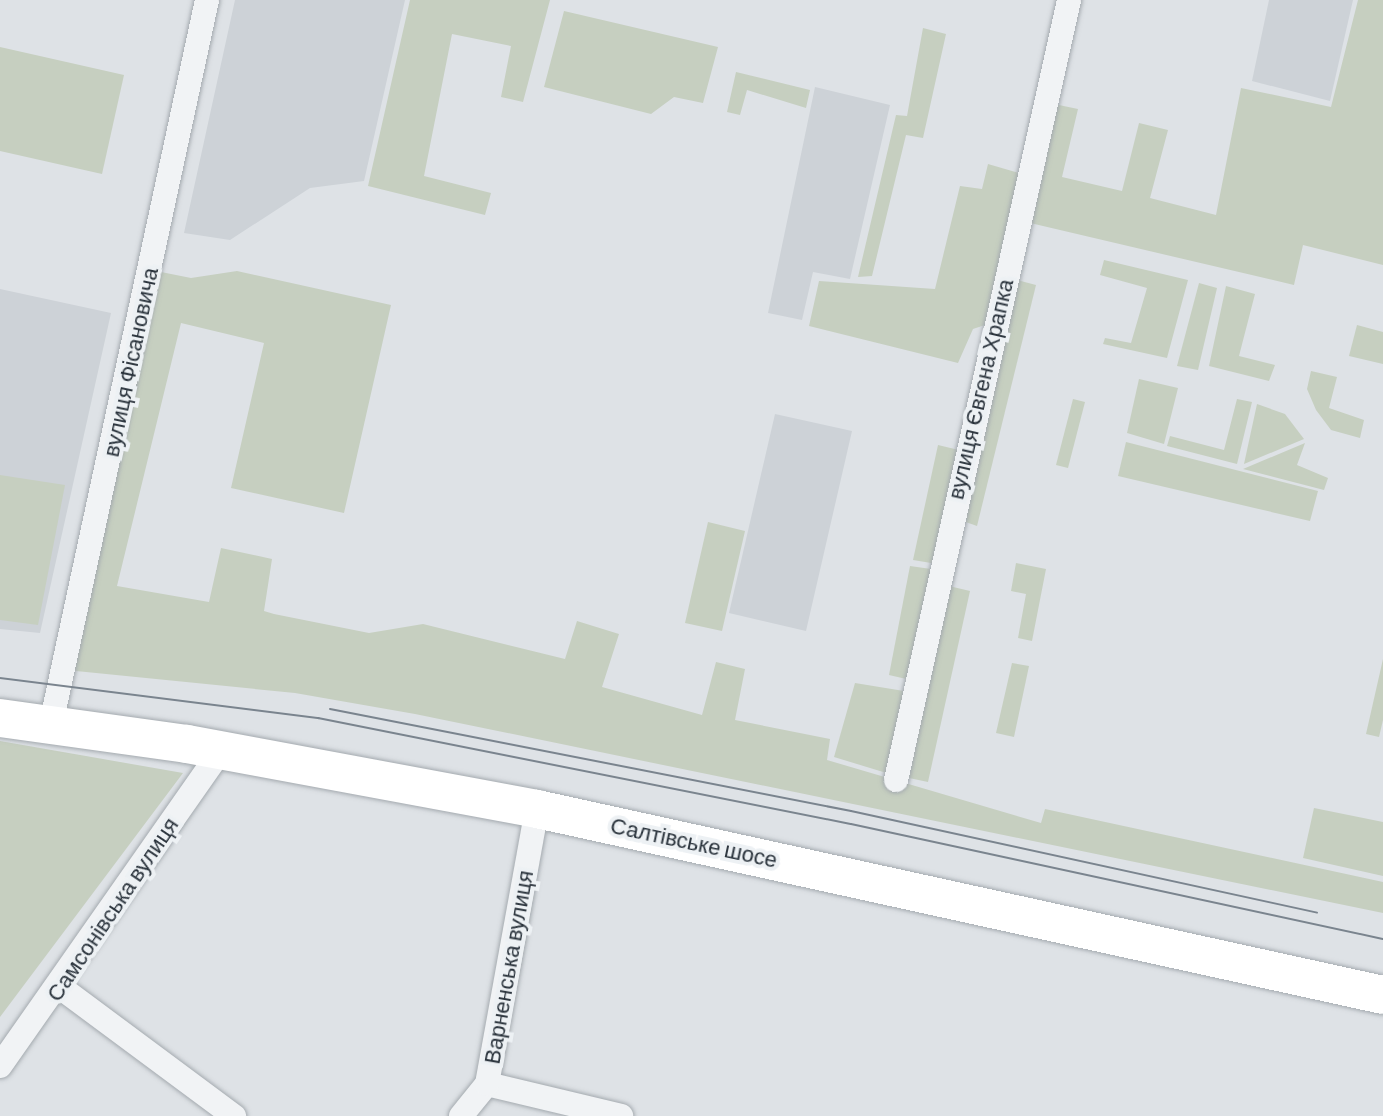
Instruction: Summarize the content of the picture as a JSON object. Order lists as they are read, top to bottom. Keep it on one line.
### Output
{"streets":{"main road":["Салтівське шосе"],"street":["вулиця Фісановича","вулиця Євгена Храпка","Самсонівська вулиця","Варненська вулиця"]},"crossings":[["вулиця Фісановича","Салтівське шосе"],["Салтівське шосе","Самсонівська вулиця"],["Салтівське шосе","Варненська вулиця"]]}
